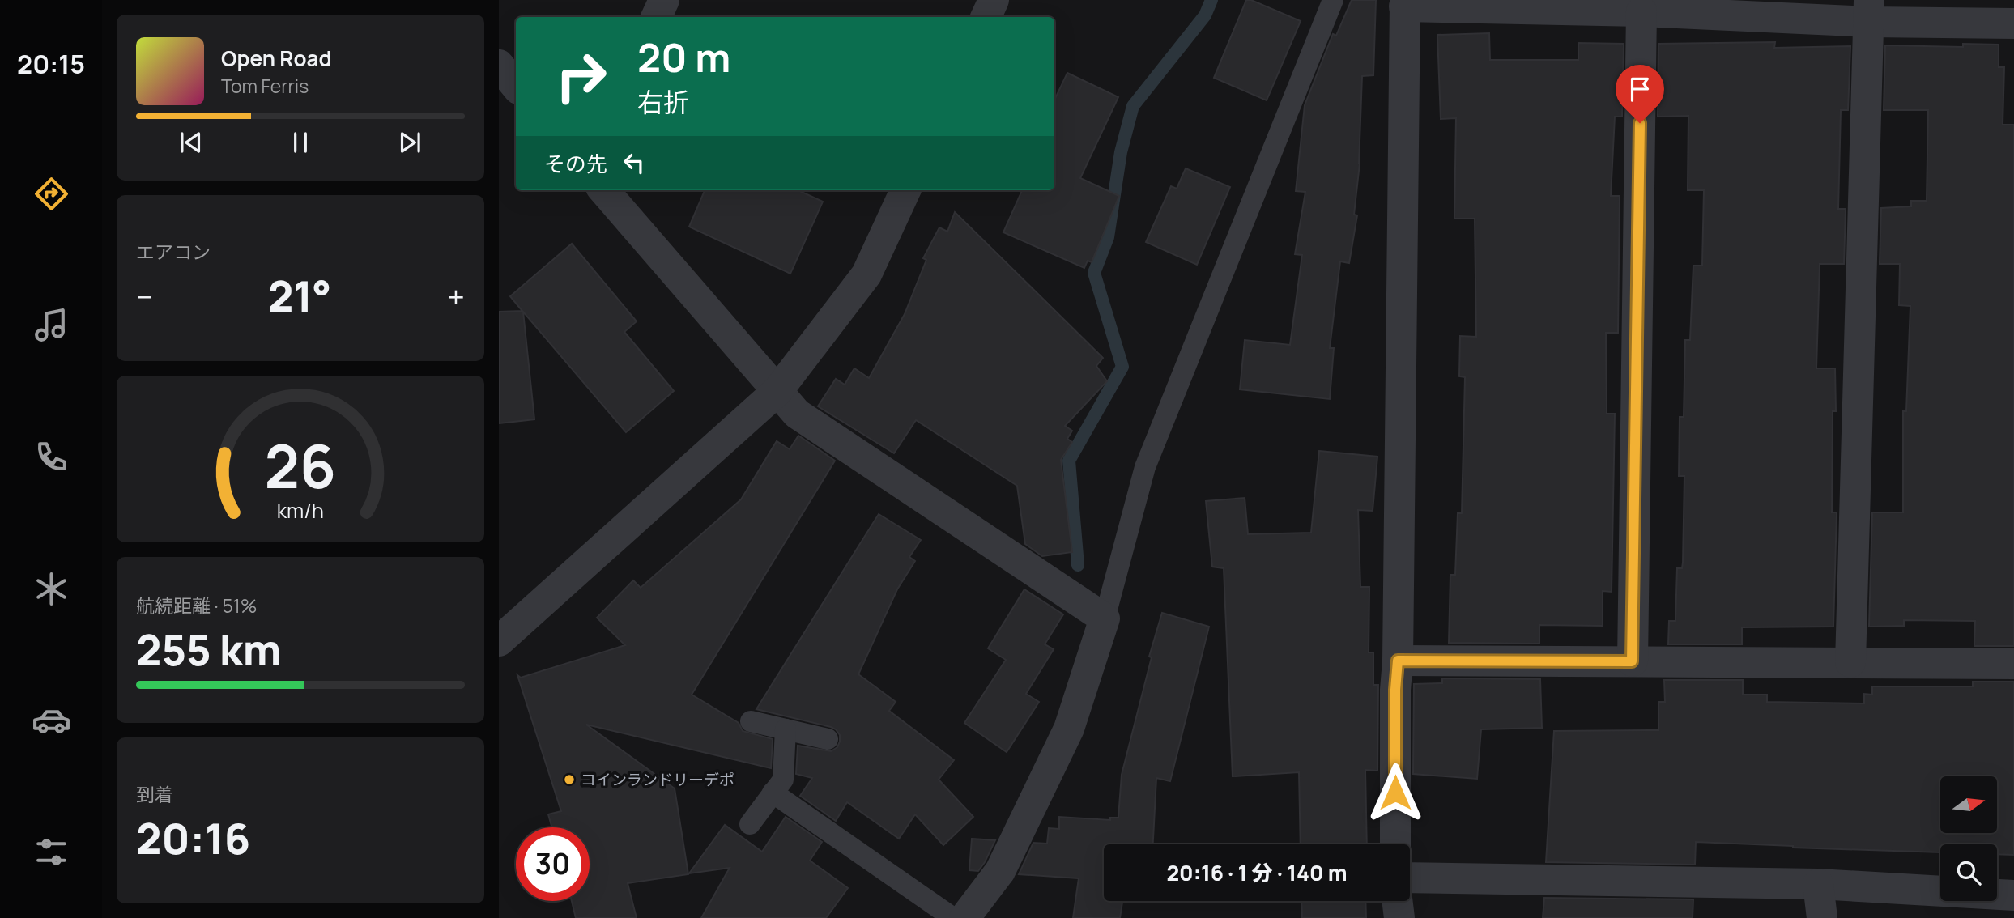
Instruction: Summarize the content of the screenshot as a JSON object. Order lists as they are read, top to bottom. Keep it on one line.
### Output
{"places":["コインランドリーデポ"],"north":"right","page":{"tabs":"20:15","turn":["20 m","右折"],"song":["Open Road","Tom Ferris"],"then":"その先","tile":["エアコン",["航続距離 · 51%","255 km"],["到着","20:16"]],"heat":["−","21°","+"],"limit":"30","trip":"20:16 · 1 分 · 140 m","gauge":["26","km/h"]}}
